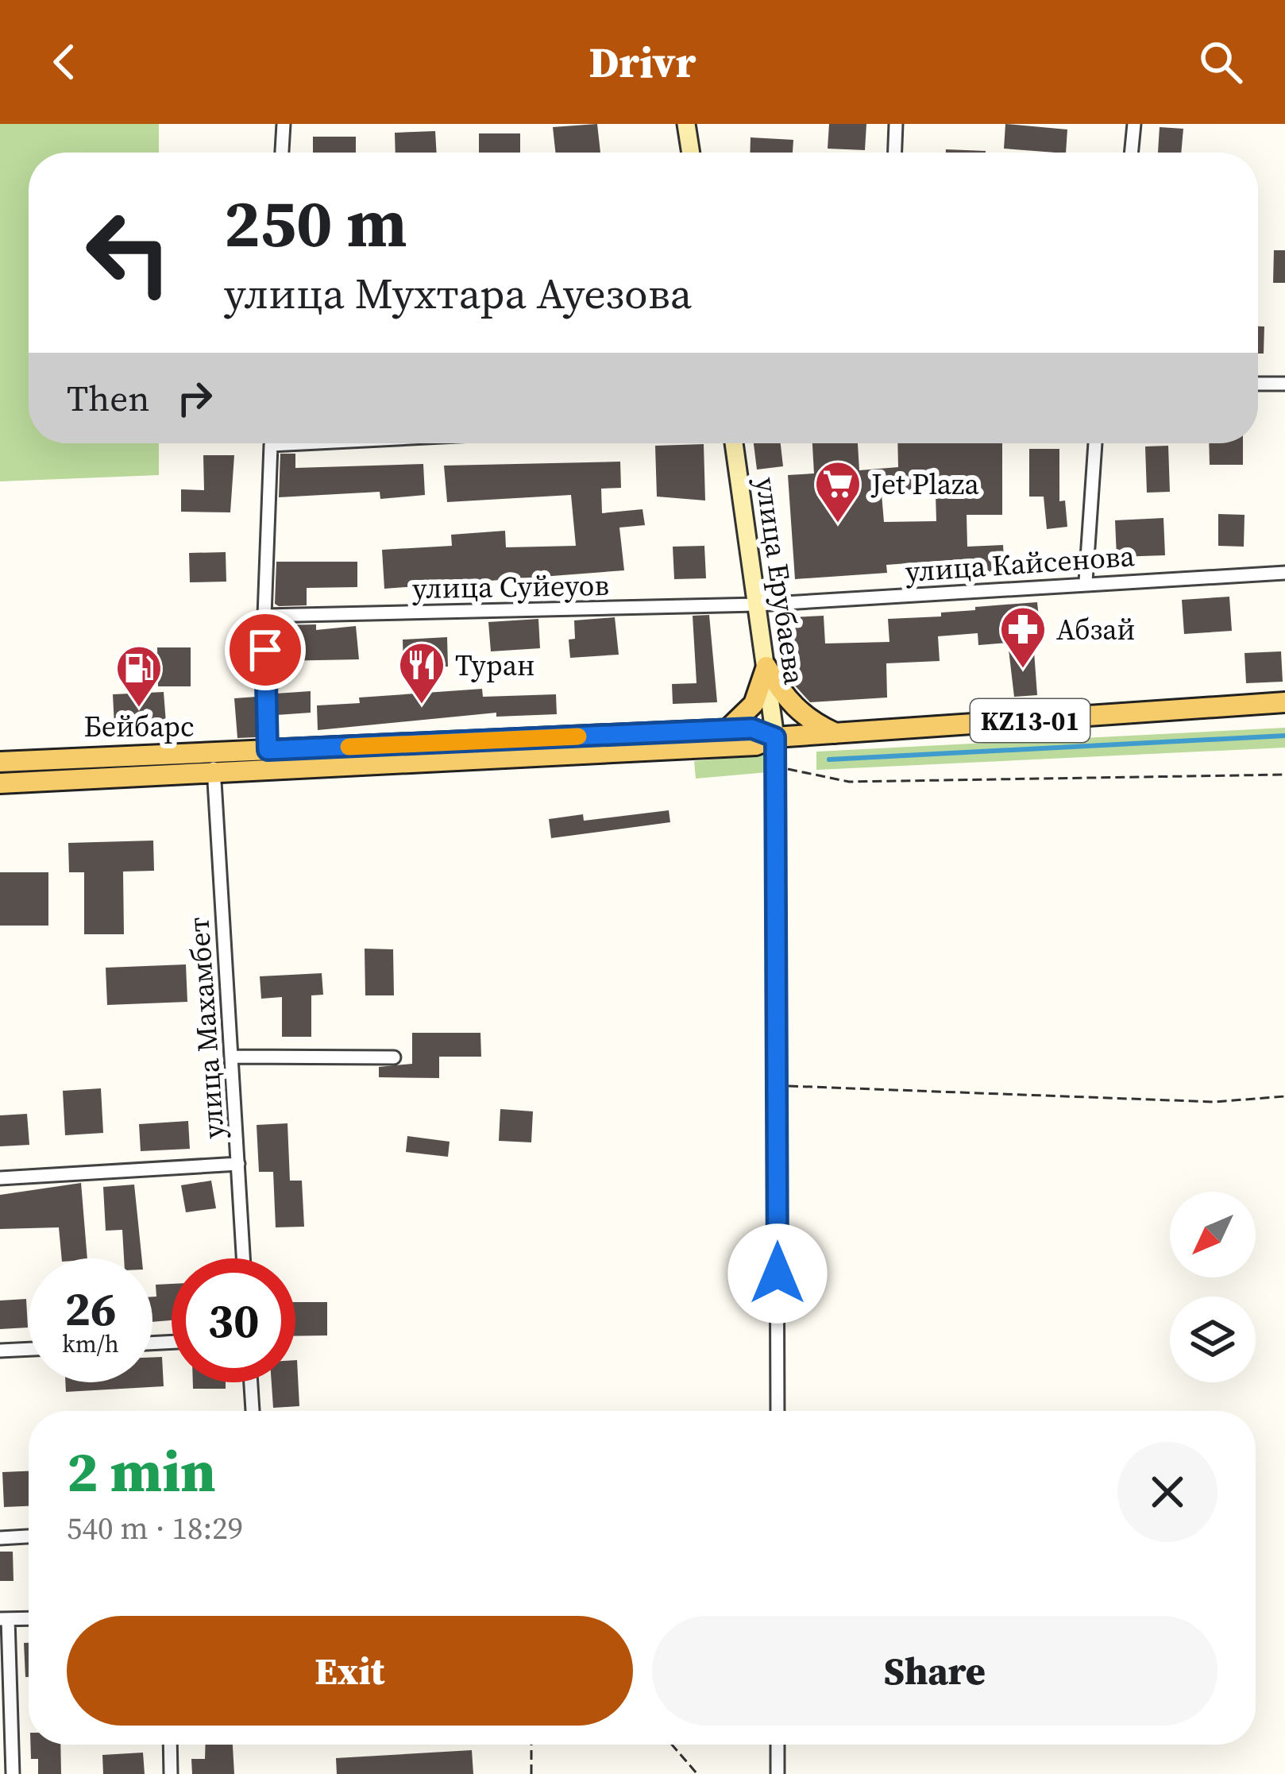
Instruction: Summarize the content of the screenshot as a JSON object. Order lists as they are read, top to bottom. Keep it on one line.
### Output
{"streets":{"main road":["KZ13-01"],"street":["улица Кайсенова","улица Ерубаева","улица Суйеуов","улица Махамбет"]},"crossings":[["улица Кайсенова","улица Ерубаева"],["улица Кайсенова","улица Суйеуов"],["улица Ерубаева","улица Суйеуов"],["улица Ерубаева","KZ13-01"],["KZ13-01","улица Махамбет"]],"places":{"supermarket":["Jet Plaza"],"pharmacy":["Абзай"],"restaurant":["Туран"],"fuel station":["Бейбарс"]},"north":"bottom left","page":{"header":"Drivr","turn":["250 m","улица Мухтара Ауезова"],"then":"Then","speed":"26 km/h","limit":"30","heading":["2 min","540 m · 18:29"],"buttons":["Exit","Share"]}}
